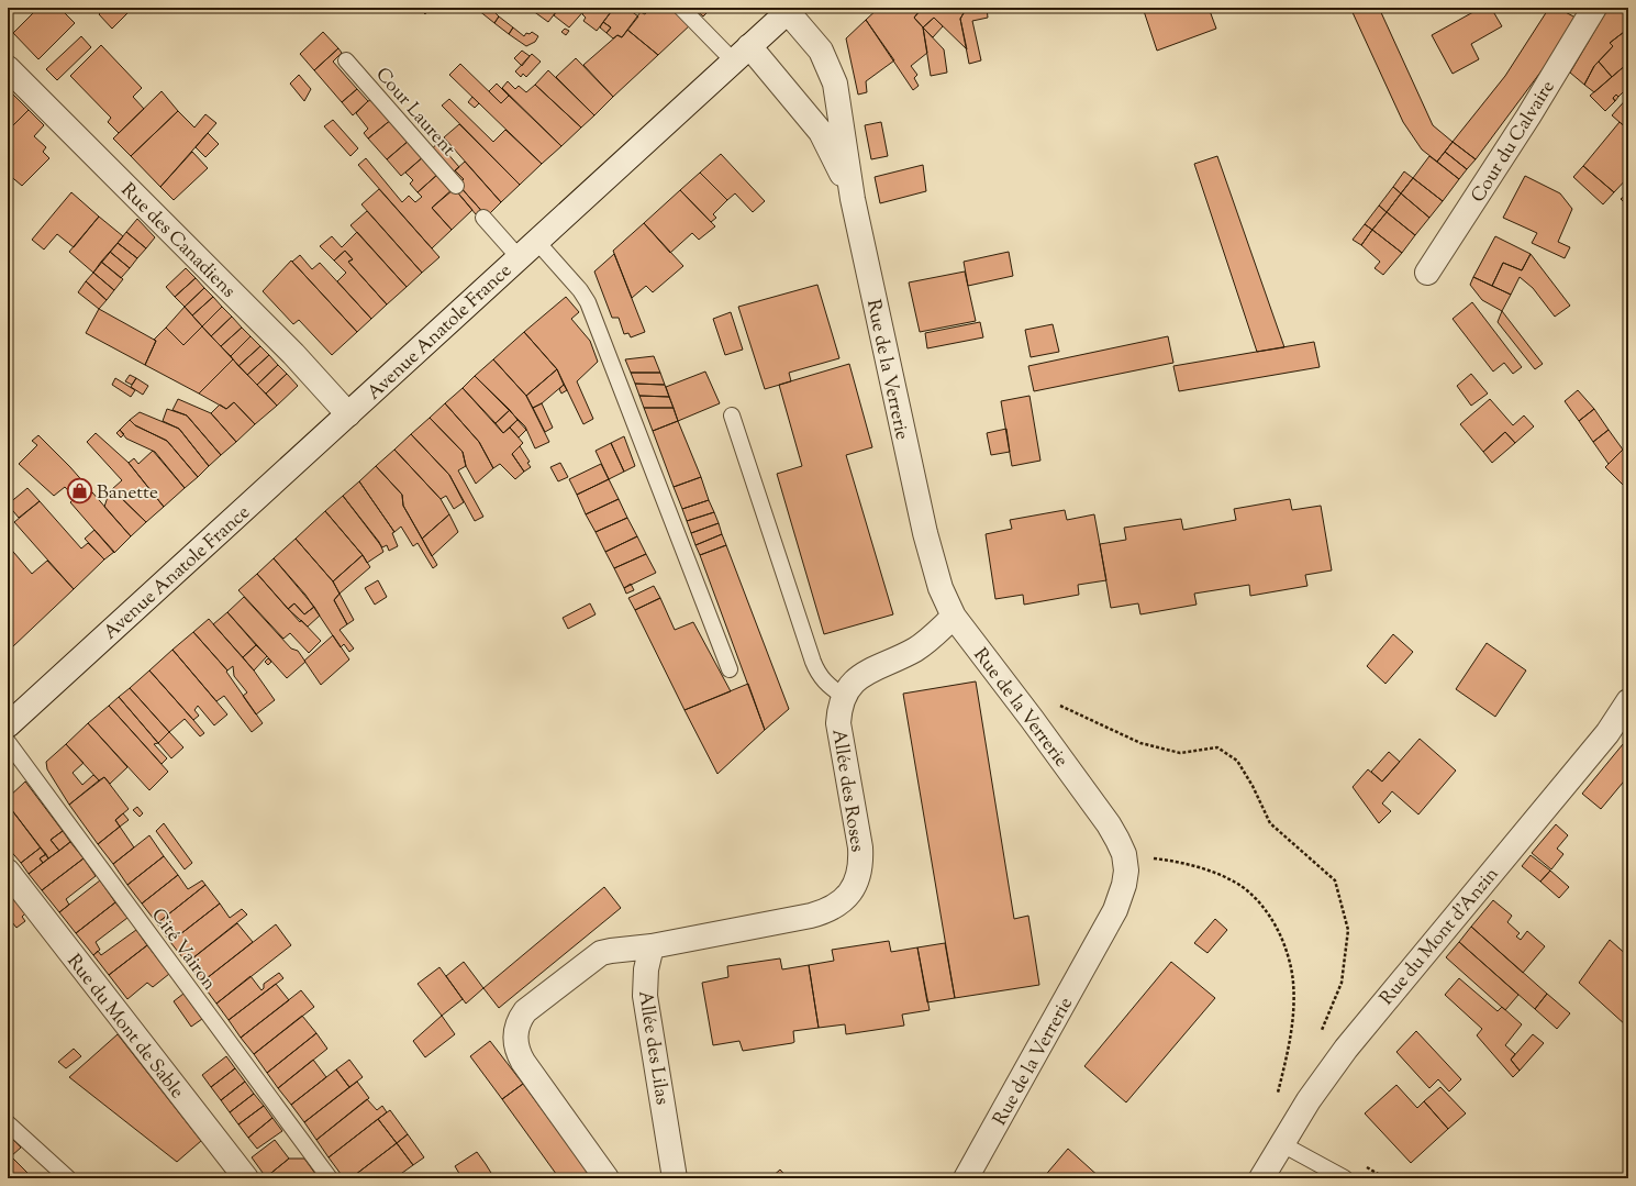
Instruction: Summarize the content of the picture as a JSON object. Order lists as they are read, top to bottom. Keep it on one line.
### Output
{"streets":{"street":["Cour du Calvaire","Rue des Canadiens","Avenue Anatole France","Rue de la Verrerie","Allée des Roses","Rue du Mont d'Anzin","Rue du Mont de Sable","Allée des Lilas"],"lane":["Cour Laurent","Cité Vairon"]},"crossings":[["Rue des Canadiens","Avenue Anatole France"],["Avenue Anatole France","Rue de la Verrerie"],["Rue de la Verrerie","Allée des Roses"],["Allée des Roses","Allée des Lilas"]],"places":{"shop":["Banette"]}}
